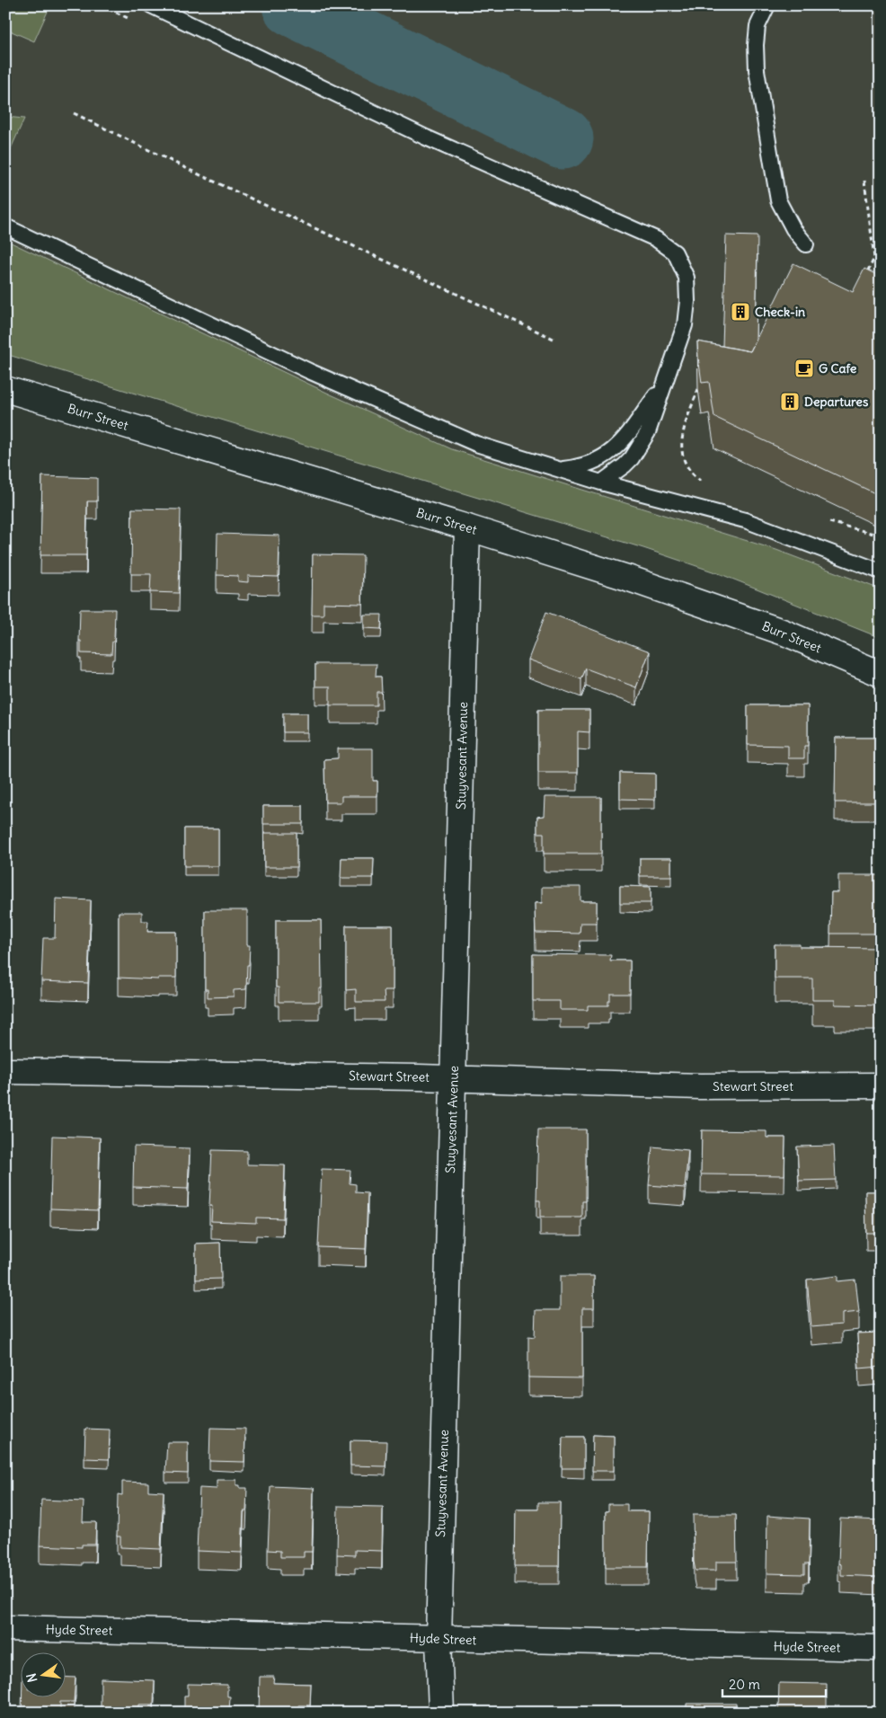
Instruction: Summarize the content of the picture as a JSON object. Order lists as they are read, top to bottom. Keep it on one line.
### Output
{"streets":{"street":["Burr Street","Stuyvesant Avenue","Stewart Street","Hyde Street"]},"crossings":[["Burr Street","Stuyvesant Avenue"],["Stuyvesant Avenue","Stewart Street"],["Stuyvesant Avenue","Hyde Street"]],"places":{"building":["Check-in","Departures"],"cafe":["G Cafe"]},"scale_bar":"20 m","north":"left"}
